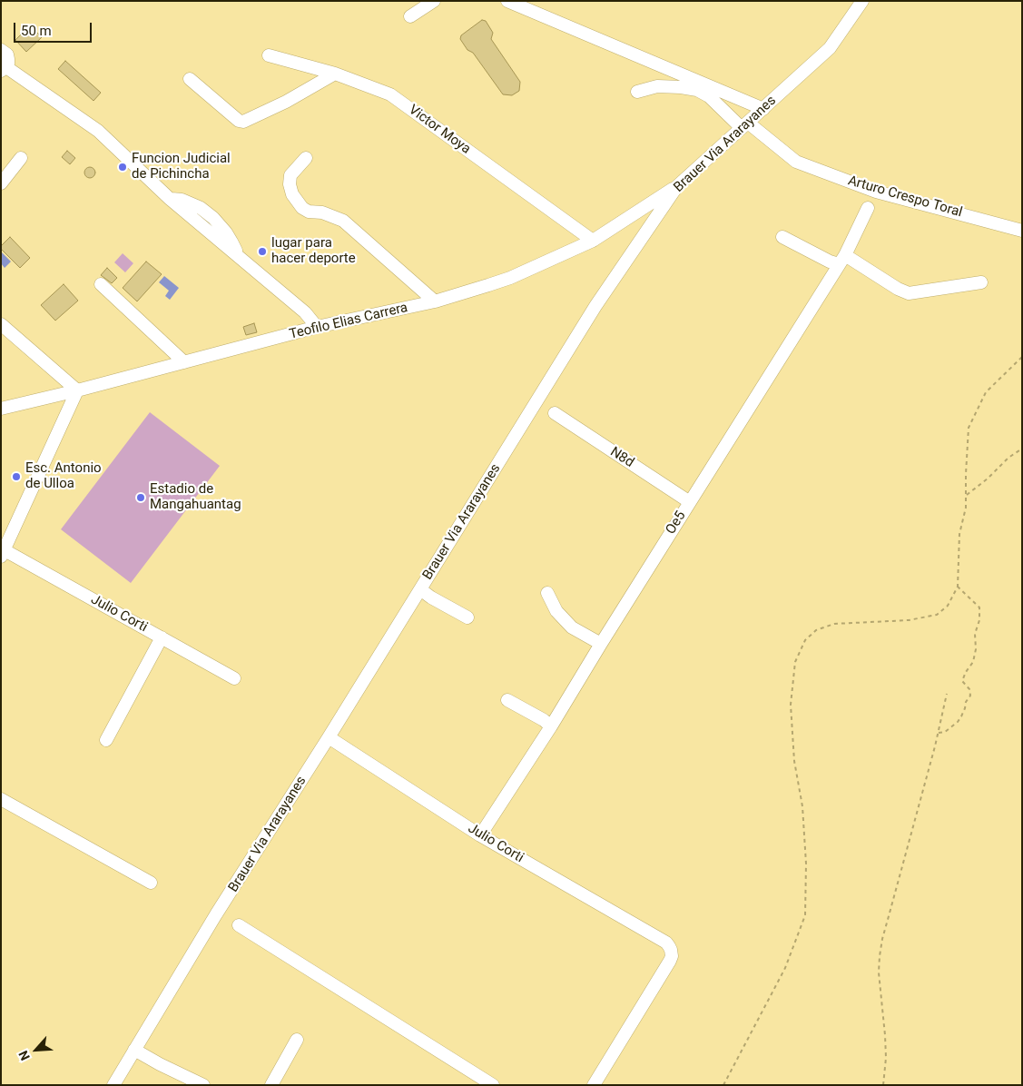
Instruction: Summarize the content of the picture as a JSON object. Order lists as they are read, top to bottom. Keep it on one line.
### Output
{"streets":{"street":["Victor Moya","Brauer Via Ararayanes","Arturo Crespo Toral","Teofilo Elias Carrera","N8d","Oe5","Julio Corti"]},"crossings":[["Victor Moya","Teofilo Elias Carrera"],["Brauer Via Ararayanes","Arturo Crespo Toral"],["Brauer Via Ararayanes","Teofilo Elias Carrera"],["Brauer Via Ararayanes","Julio Corti"],["N8d","Oe5"],["Oe5","Julio Corti"]],"places":["Funcion Judicial de Pichincha","lugar para hacer deporte","Esc. Antonio de Ulloa","Estadio de Mangahuantag"],"scale_bar":"50 m","north":"bottom left"}
